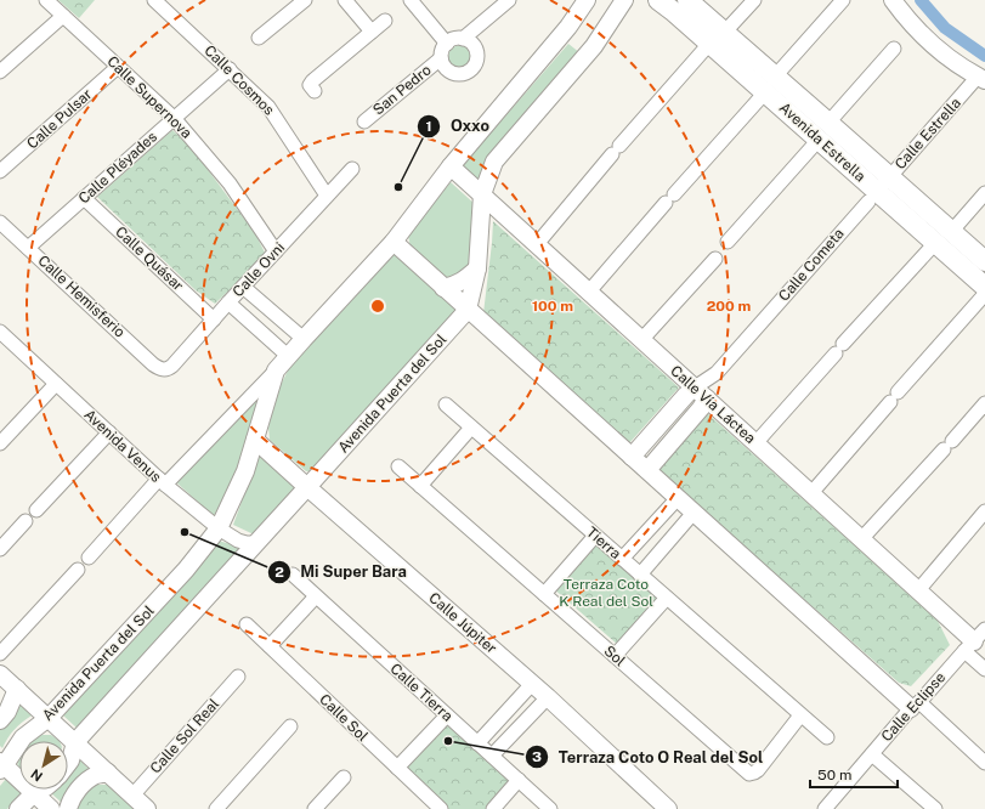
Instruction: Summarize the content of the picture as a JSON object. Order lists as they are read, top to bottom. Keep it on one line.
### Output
{"streets":{"main road":["Avenida Estrella"],"street":["Calle Cosmos","San Pedro","Calle Supernova","Calle Pulsar","Calle Estrella","Calle Pléyades","Calle Quásar","Calle Cometa","Calle Ovni","Calle Hemisferio","Avenida Puerta del Sol","Calle Vía Láctea","Avenida Venus","Tierra","Calle Júpiter","Sol","Calle Tierra","Calle Eclipse","Calle Sol","Calle Sol Real"]},"crossings":[["Calle Cosmos","Calle Pléyades"],["Calle Cosmos","Calle Ovni"],["Calle Supernova","Calle Pulsar"],["Calle Supernova","Calle Pléyades"],["Calle Supernova","Calle Ovni"],["Calle Estrella","Avenida Estrella"],["Calle Estrella","Calle Cometa"],["Avenida Estrella","Calle Cometa"],["Calle Pléyades","Calle Quásar"],["Calle Pléyades","Calle Hemisferio"],["Calle Quásar","Calle Ovni"],["Calle Cometa","Calle Vía Láctea"],["Calle Ovni","Calle Hemisferio"],["Avenida Puerta del Sol","Calle Vía Láctea"],["Avenida Puerta del Sol","Avenida Venus"],["Avenida Puerta del Sol","Calle Júpiter"],["Calle Vía Láctea","Calle Eclipse"],["Tierra","Sol"]],"parks":["Terraza Coto K Real del Sol"],"places":["Oxxo","Mi Super Bara","Terraza Coto O Real del Sol"],"scale_bar":"50 m","north":"bottom left","rings":["100 m","200 m"]}
